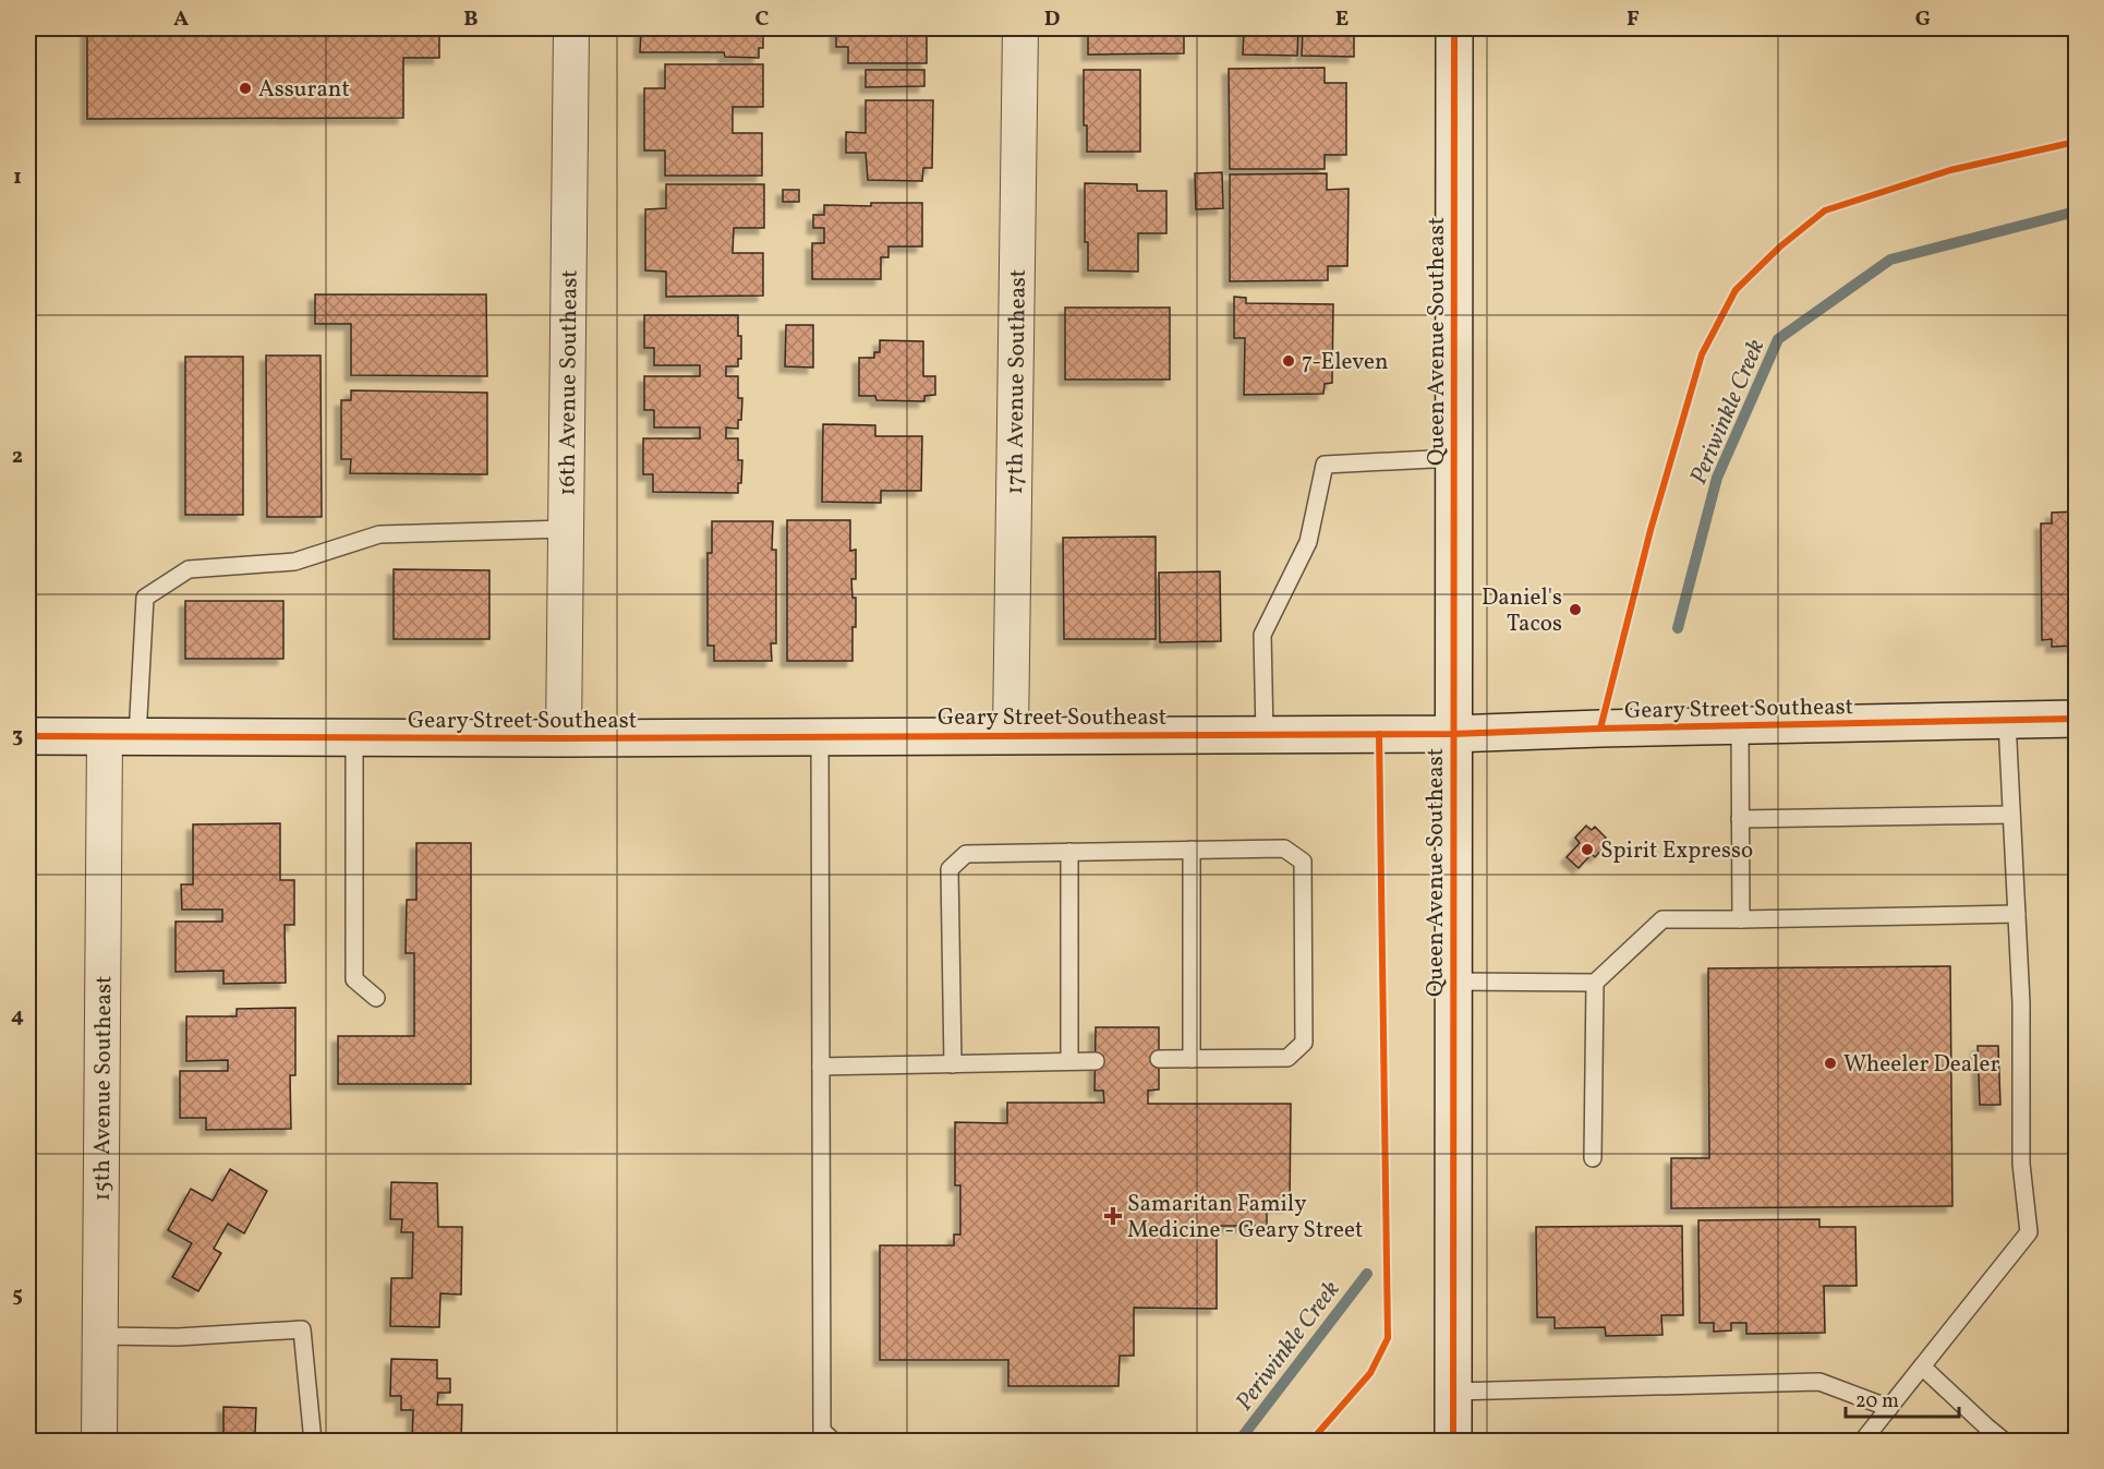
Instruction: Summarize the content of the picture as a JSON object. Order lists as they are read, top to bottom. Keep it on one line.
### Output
{"streets":{"main road":["Queen Avenue Southeast","Geary Street Southeast"],"street":["17th Avenue Southeast","16th Avenue Southeast","15th Avenue Southeast"]},"crossings":[["Queen Avenue Southeast","Geary Street Southeast"],["17th Avenue Southeast","Geary Street Southeast"],["16th Avenue Southeast","Geary Street Southeast"],["Geary Street Southeast","15th Avenue Southeast"]],"water":["Periwinkle Creek"],"places":{"other":["Assurant","7-Eleven","Daniel's Tacos","Spirit Expresso","Wheeler Dealer"],"health":["Samaritan Family Medicine - Geary Street"]},"scale_bar":"20 m","grid":{"columns":["A","B","C","D","E","F","G"],"rows":["1","2","3","4","5"]}}
